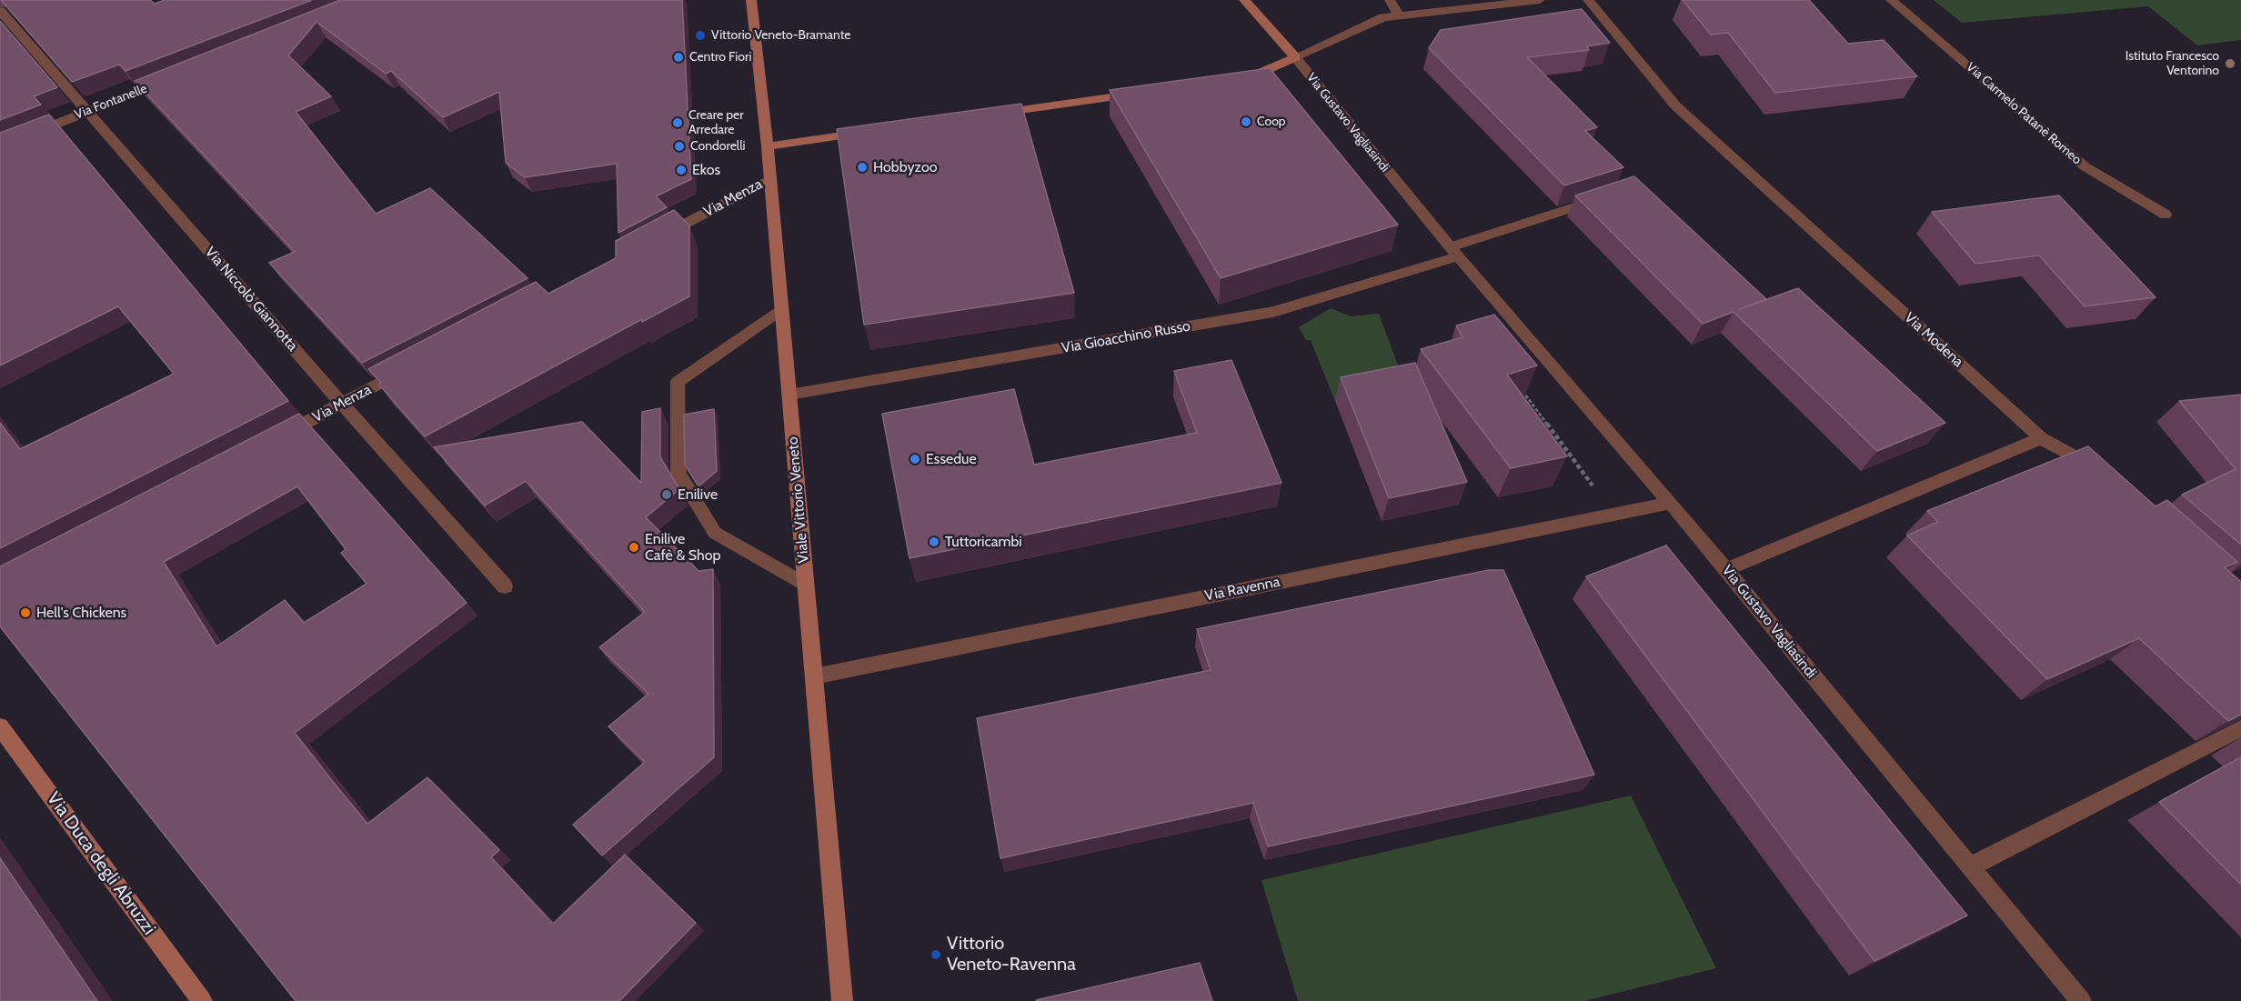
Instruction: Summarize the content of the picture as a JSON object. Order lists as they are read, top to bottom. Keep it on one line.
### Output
{"streets":{"main road":["Via Gustavo Vagliasindi","Viale Vittorio Veneto","Via Duca degli Abruzzi"],"street":["Via Fontanelle","Via Carmelo Patanè Romeo","Via Menza","Via Niccolò Giannotta","Via Gioacchino Russo","Via Modena","Via Ravenna"]},"crossings":[["Via Fontanelle","Via Niccolò Giannotta"],["Via Gustavo Vagliasindi","Via Gioacchino Russo"],["Via Gustavo Vagliasindi","Via Ravenna"],["Via Menza","Via Niccolò Giannotta"],["Via Menza","Viale Vittorio Veneto"],["Via Gioacchino Russo","Viale Vittorio Veneto"],["Viale Vittorio Veneto","Via Ravenna"]],"places":["Vittorio Veneto-Bramante","Centro Fiori","Istituto Francesco Ventorino","Coop","Creare per Arredare","Condorelli","Hobbyzoo","Ekos","Essedue","Enilive","Tuttoricambi","Enilive Cafè & Shop","Hell's Chickens","Vittorio Veneto-Ravenna"]}
